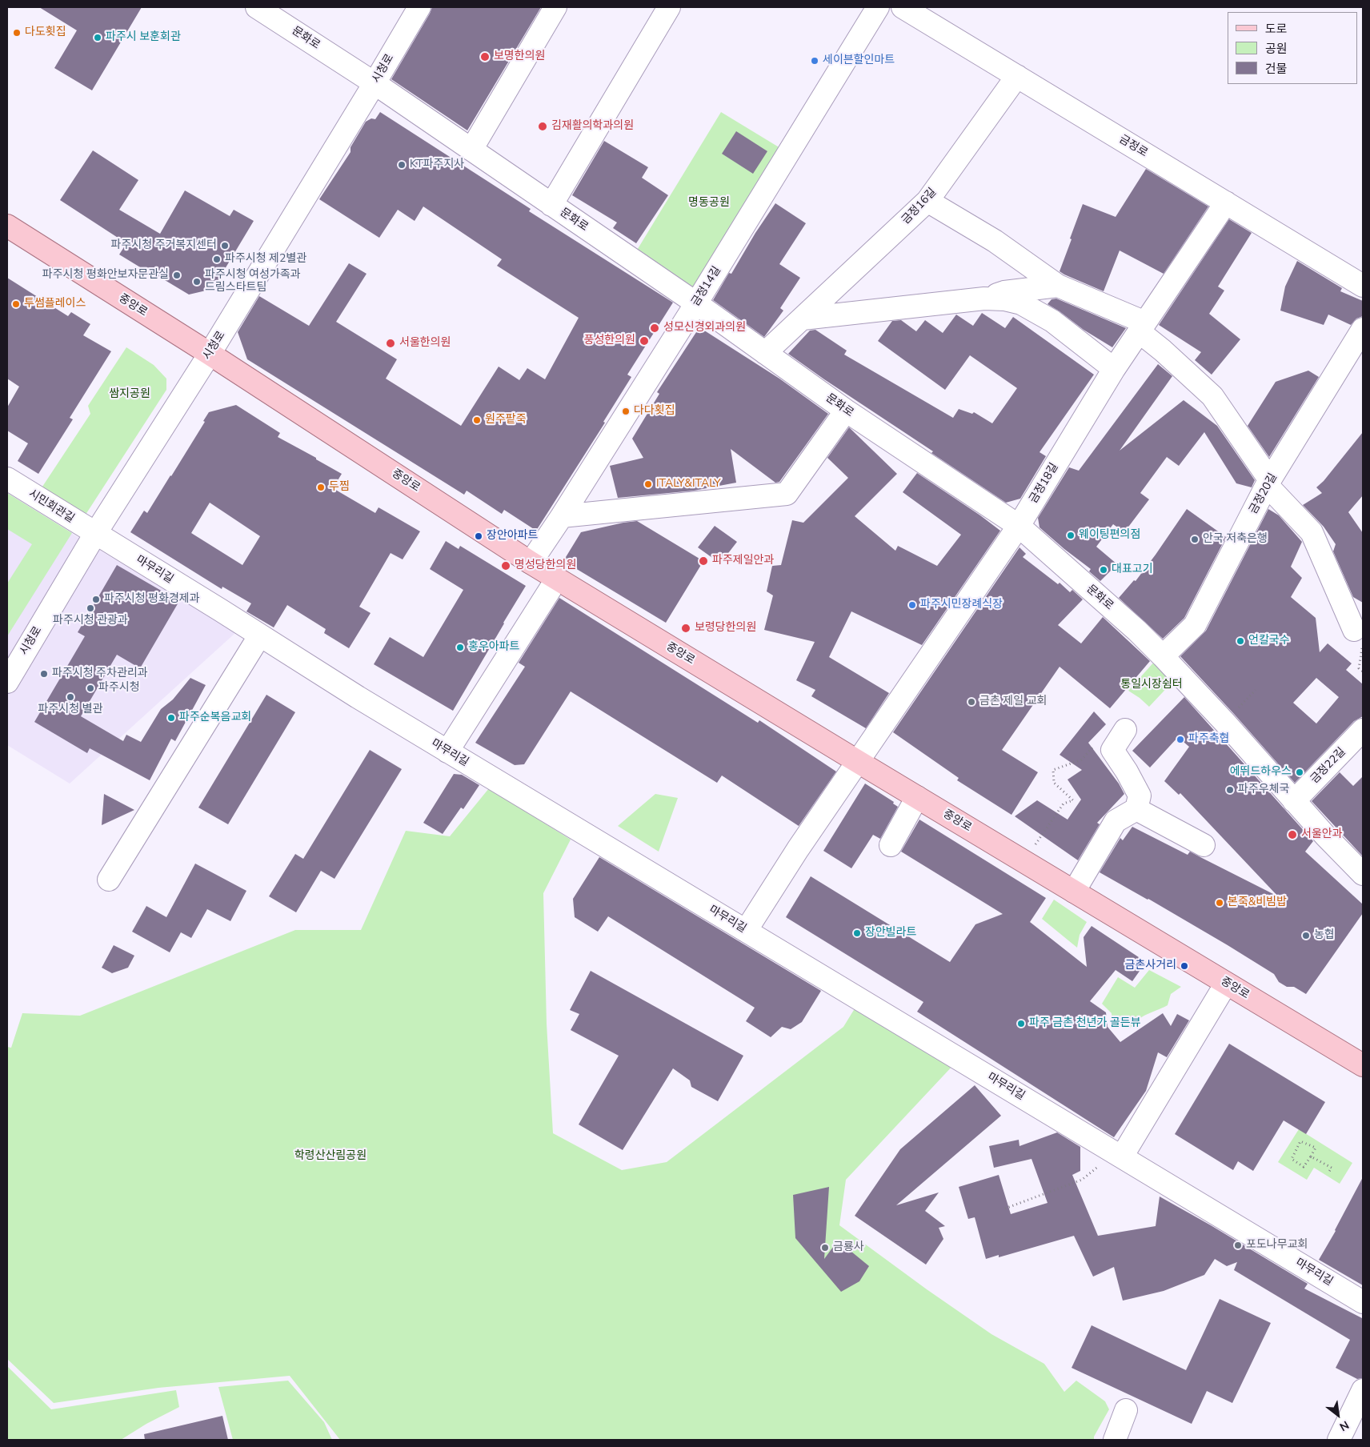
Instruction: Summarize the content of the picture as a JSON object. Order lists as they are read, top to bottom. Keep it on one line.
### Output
{"streets":{"main road":["중앙로"],"street":["문화로","시청로","금정로","금정16길","금정14길","금정18길","금정20길","시민회관길","마무리길","금정22길"]},"crossings":[["문화로","시청로"],["문화로","금정16길"],["문화로","금정14길"],["문화로","금정18길"],["문화로","금정20길"],["문화로","금정22길"],["시청로","중앙로"],["시청로","시민회관길"],["시청로","마무리길"],["금정로","금정16길"],["금정로","금정18길"],["금정14길","중앙로"],["중앙로","금정18길"],["금정18길","마무리길"],["시민회관길","마무리길"]],"parks":["명동공원","쌈지공원","통일시장쉼터","학령산산림공원"],"places":["다도횟집","파주시 보훈회관","보명한의원","세이븐할인마트","김재활의학과의원","KT파주지사","파주시청 주거복지센터","파주시청 제2별관","파주시청 평화안보자문관실","파주시청 여성가족과 드림스타트팀","투썸플레이스","성모신경외과의원","풍성한의원","서울한의원","다다횟집","원주팥죽","ITALY&ITALY","두찜","웨이팅편의점","장안아파트","안국 저축은행","파주제일안과","명성당한의원","대표고기","파주시청 평화경제과","파주시민장례식장","파주시청 관광과","보령당한의원","언칼국수","홍우아파트","파주시청 주차관리과","파주시청","파주시청 별관","금촌 제일 교회","파주순복음교회","파주축협","에뛰드하우스","파주우체국","서울안과","본죽&비빔밥","장안빌라트","농협","금촌사거리","파주 금촌 천년가 골든뷰","포도나무교회","금룡사"],"legend":["도로","공원","건물"],"north":"bottom right"}
